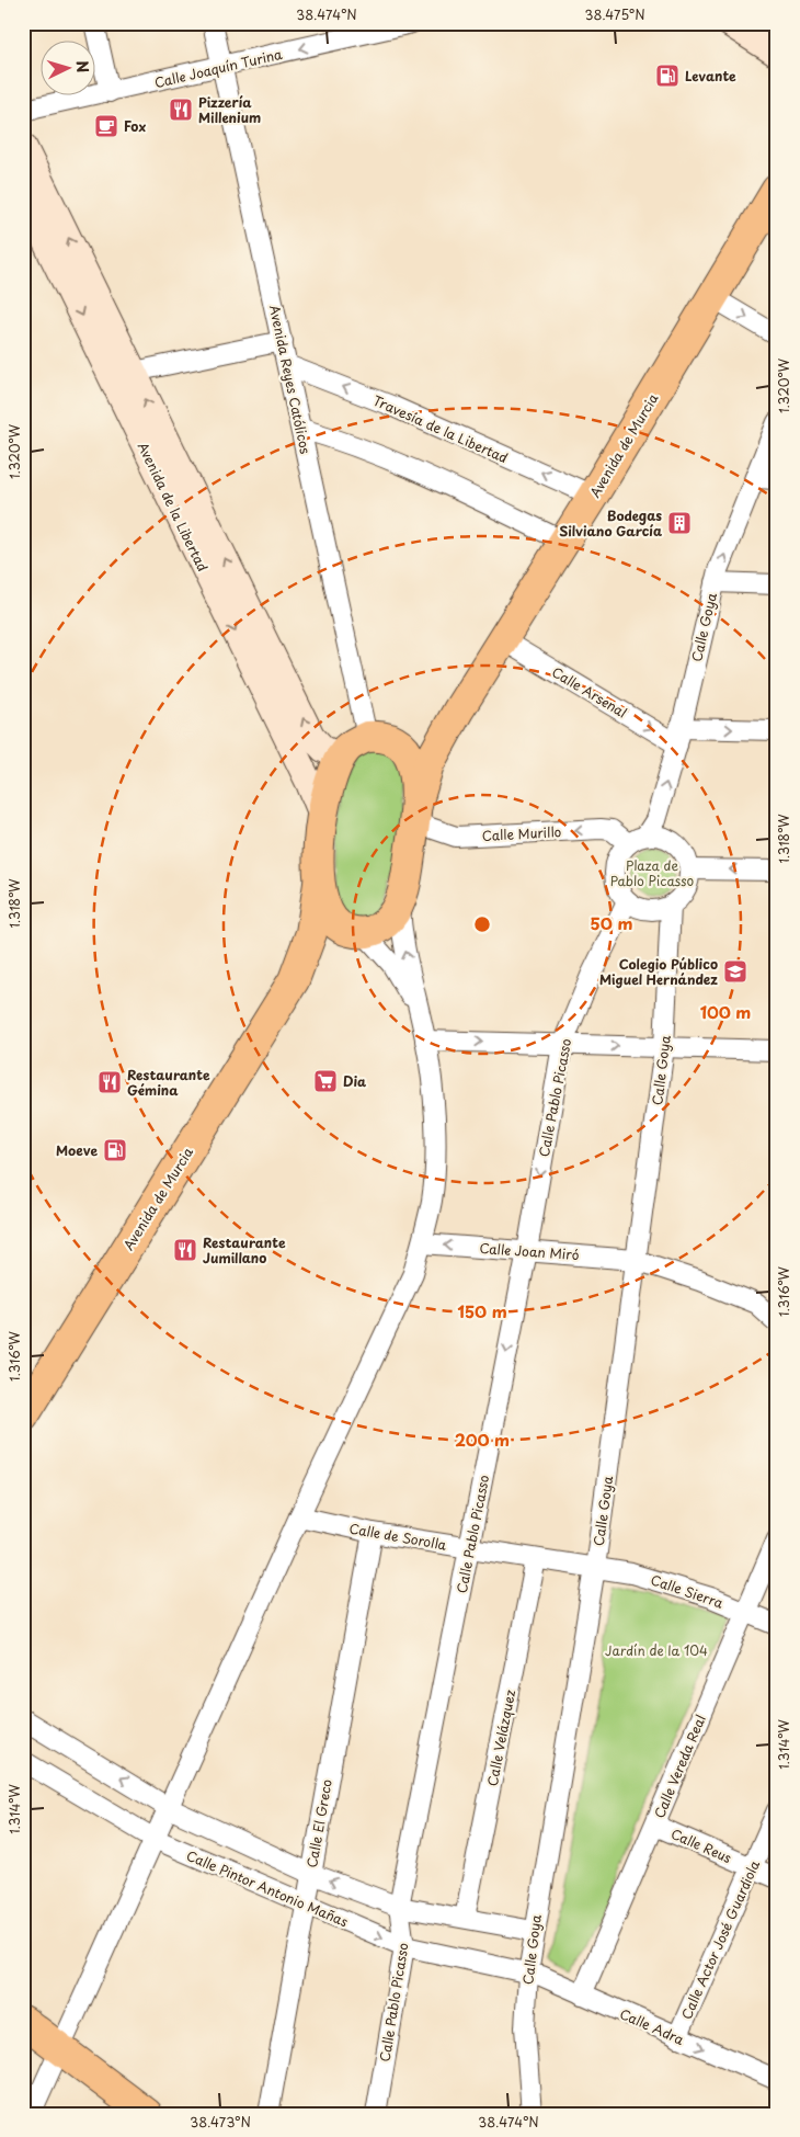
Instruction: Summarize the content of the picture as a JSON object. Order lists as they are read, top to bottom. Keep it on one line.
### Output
{"streets":{"main road":["Avenida de Murcia","Avenida de la Libertad"],"street":["Calle Joaquín Turina","Avenida Reyes Católicos","Travesía de la Libertad","Calle Goya","Calle Arsenal","Calle Murillo","Calle Pablo Picasso","Calle Joan Miró","Calle de Sorolla","Calle Sierra","Calle Velázquez","Calle Vereda Real","Calle El Greco","Calle Reus","Calle Pintor Antonio Mañas","Calle Actor José Guardiola","Calle Adra"]},"crossings":[["Calle Joaquín Turina","Avenida Reyes Católicos"],["Avenida Reyes Católicos","Travesía de la Libertad"],["Travesía de la Libertad","Avenida de Murcia"],["Avenida de Murcia","Calle Arsenal"],["Avenida de Murcia","Calle Murillo"],["Calle Goya","Calle Arsenal"],["Calle Goya","Calle Murillo"],["Calle Goya","Calle Pablo Picasso"],["Calle Goya","Calle Joan Miró"],["Calle Goya","Calle de Sorolla"],["Calle Goya","Calle Sierra"],["Calle Goya","Calle Pintor Antonio Mañas"],["Calle Goya","Calle Adra"],["Calle Murillo","Calle Pablo Picasso"],["Calle Pablo Picasso","Calle Joan Miró"],["Calle Pablo Picasso","Calle de Sorolla"],["Calle Pablo Picasso","Calle Pintor Antonio Mañas"],["Calle de Sorolla","Calle Sierra"],["Calle de Sorolla","Calle Velázquez"],["Calle de Sorolla","Calle El Greco"],["Calle Sierra","Calle Vereda Real"],["Calle Vereda Real","Calle Reus"],["Calle Vereda Real","Calle Adra"],["Calle El Greco","Calle Pintor Antonio Mañas"],["Calle Reus","Calle Actor José Guardiola"],["Calle Pintor Antonio Mañas","Calle Adra"],["Calle Actor José Guardiola","Calle Adra"]],"one_way":["Calle Joaquín Turina","Calle Arsenal","Calle Murillo","Calle Adra"],"parks":["Plaza de Pablo Picasso","Jardín de la 104"],"places":{"fuel station":["Levante","Moeve"],"restaurant":["Pizzería Millenium","Restaurante Gémina","Restaurante Jumillano"],"cafe":["Fox"],"building":["Bodegas Silviano García"],"school or university":["Colegio Público Miguel Hernández"],"supermarket":["Dia"]},"north":"right","coordinates":["38.474°N","38.475°N","1.320°W","1.318°W","1.316°W","1.314°W","38.473°N"],"rings":["50 m","100 m","150 m","200 m"]}
